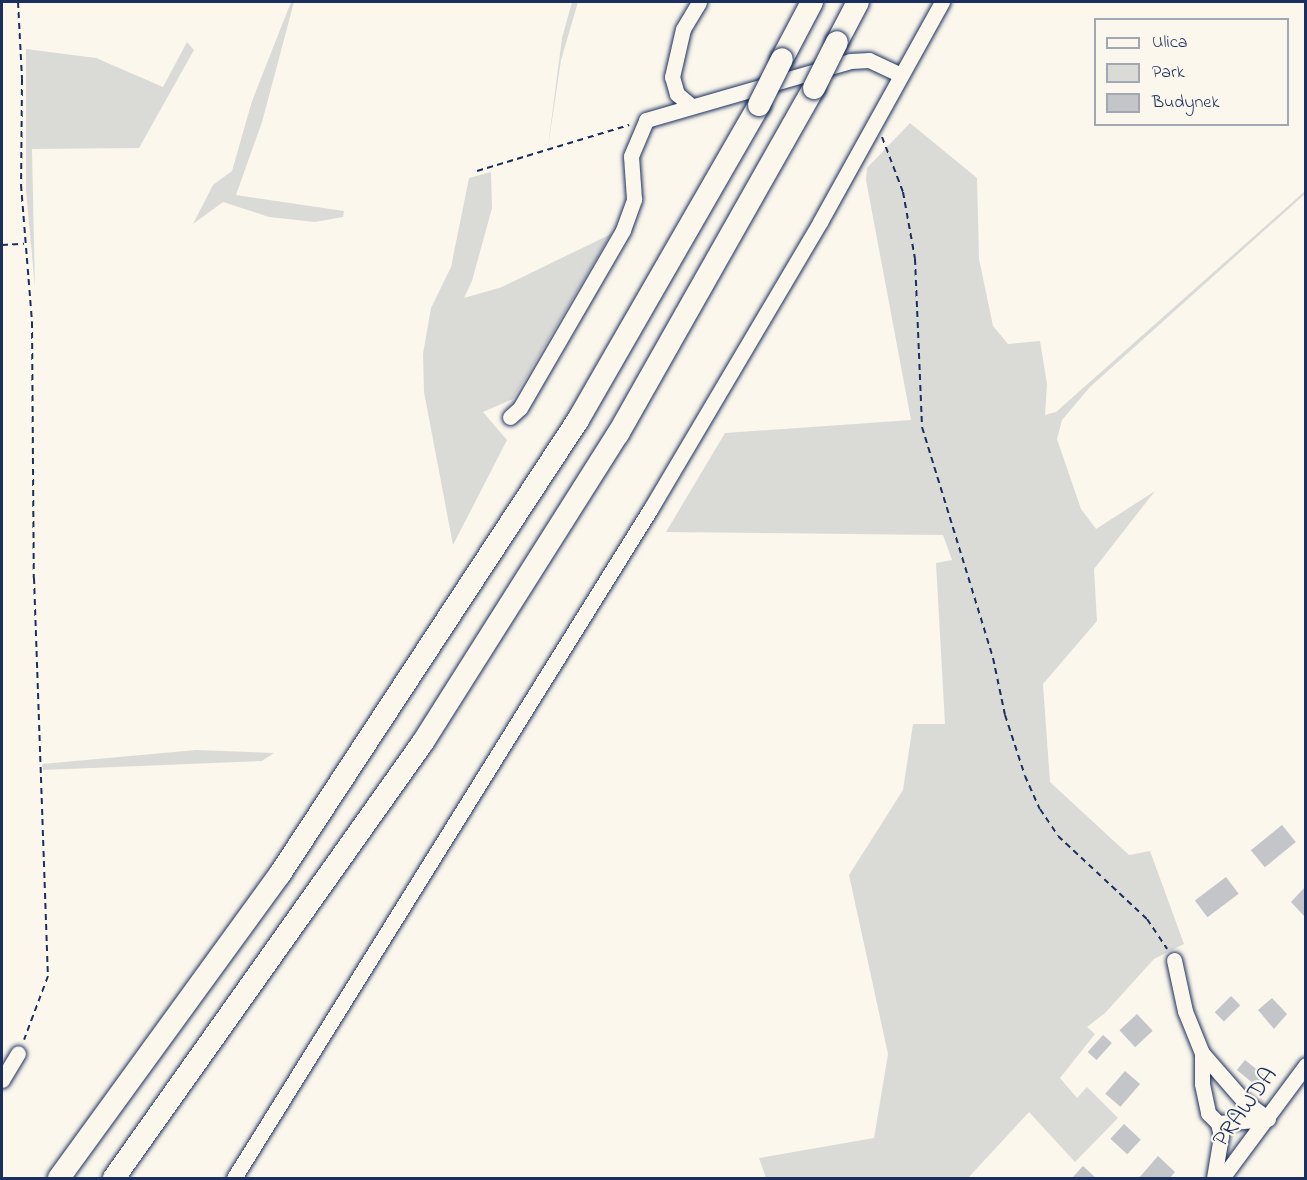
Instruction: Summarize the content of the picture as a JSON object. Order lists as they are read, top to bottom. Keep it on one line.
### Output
{"streets":{"street":["PRAWDA"]},"legend":["Ulica","Park","Budynek"]}
